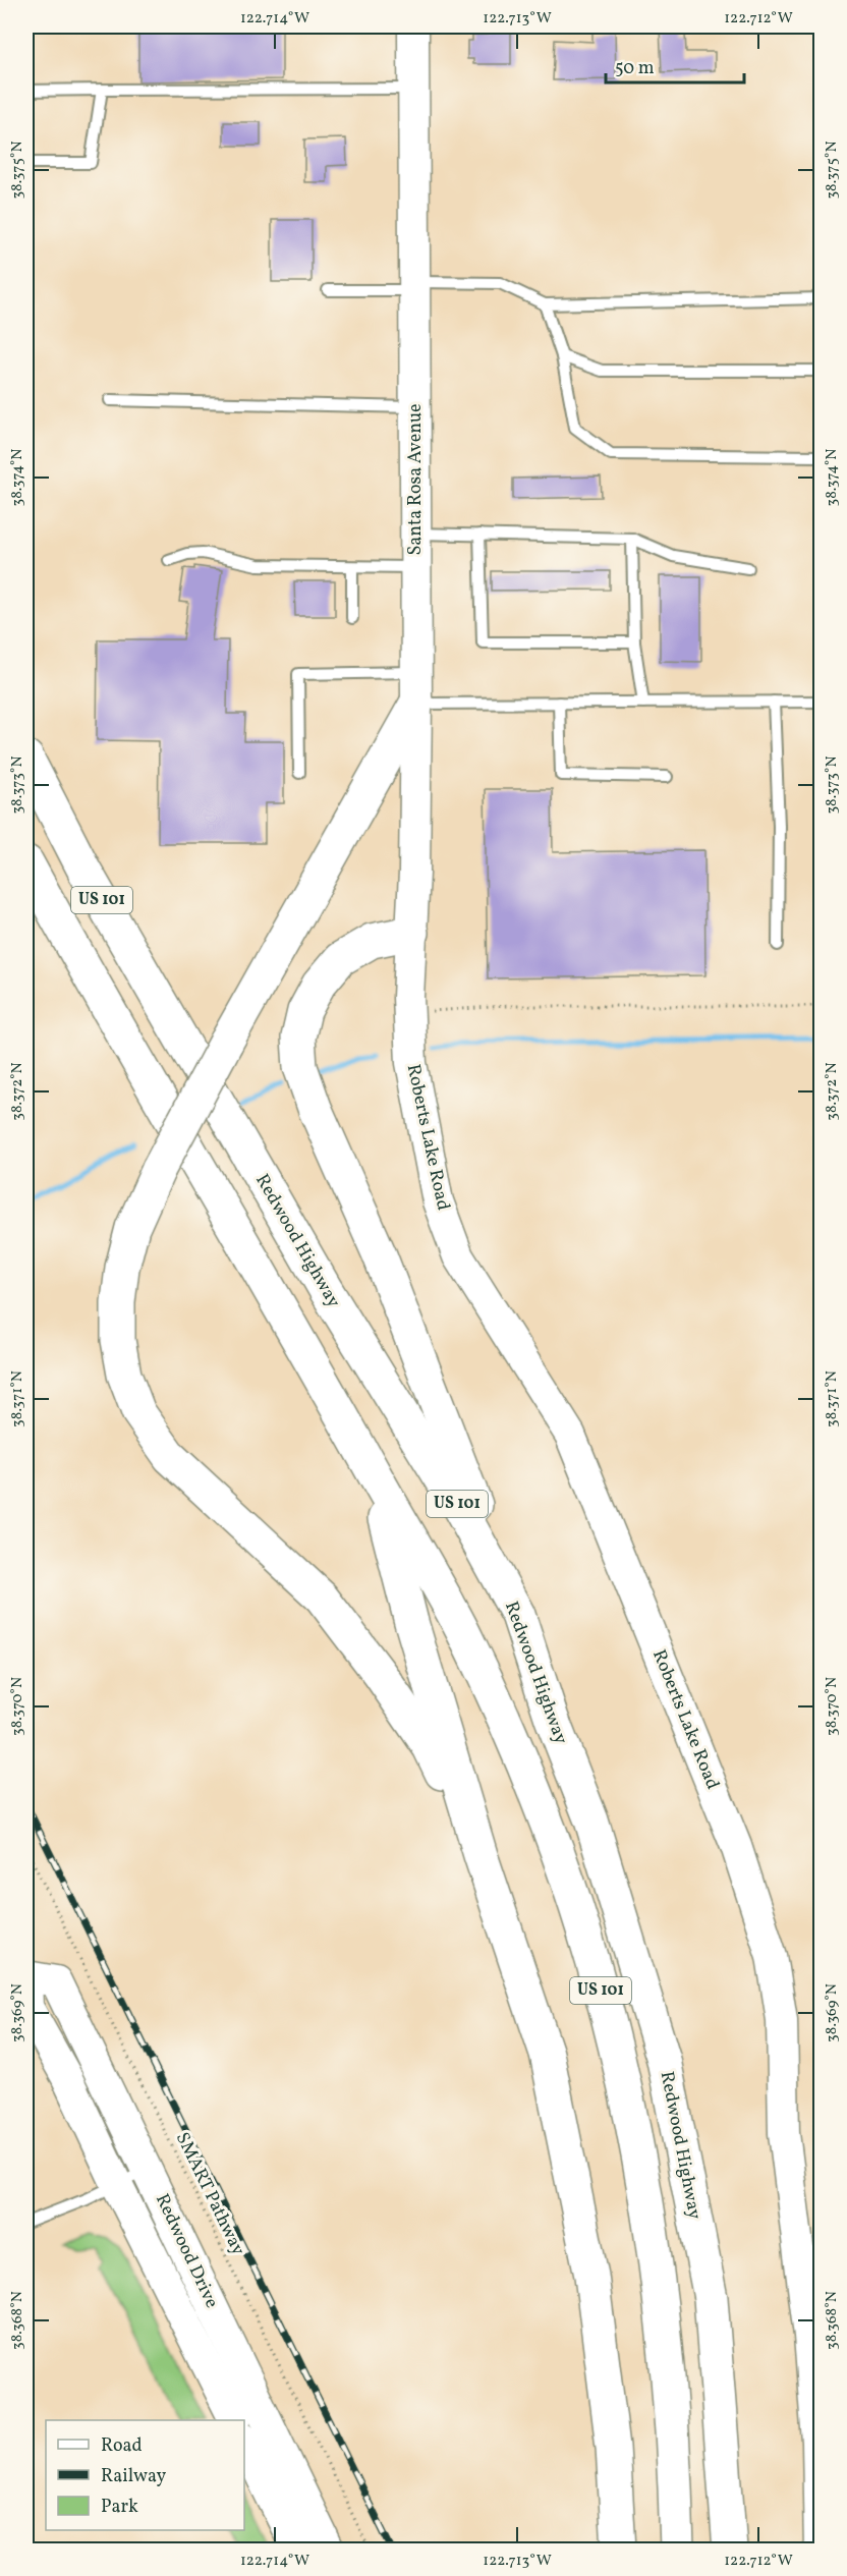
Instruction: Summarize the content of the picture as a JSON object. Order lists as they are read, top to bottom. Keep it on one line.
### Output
{"streets":{"highway":["US 101","Redwood Highway"],"street":["Santa Rosa Avenue","Roberts Lake Road","Redwood Drive"],"path":["SMART Pathway"]},"crossings":[["Santa Rosa Avenue","Roberts Lake Road"]],"legend":["Road","Railway","Park"],"scale_bar":"50 m","coordinates":["122.714°W","122.713°W","122.712°W","38.375°N","38.374°N","38.373°N","38.372°N","38.371°N","38.370°N","38.369°N","38.368°N"]}
